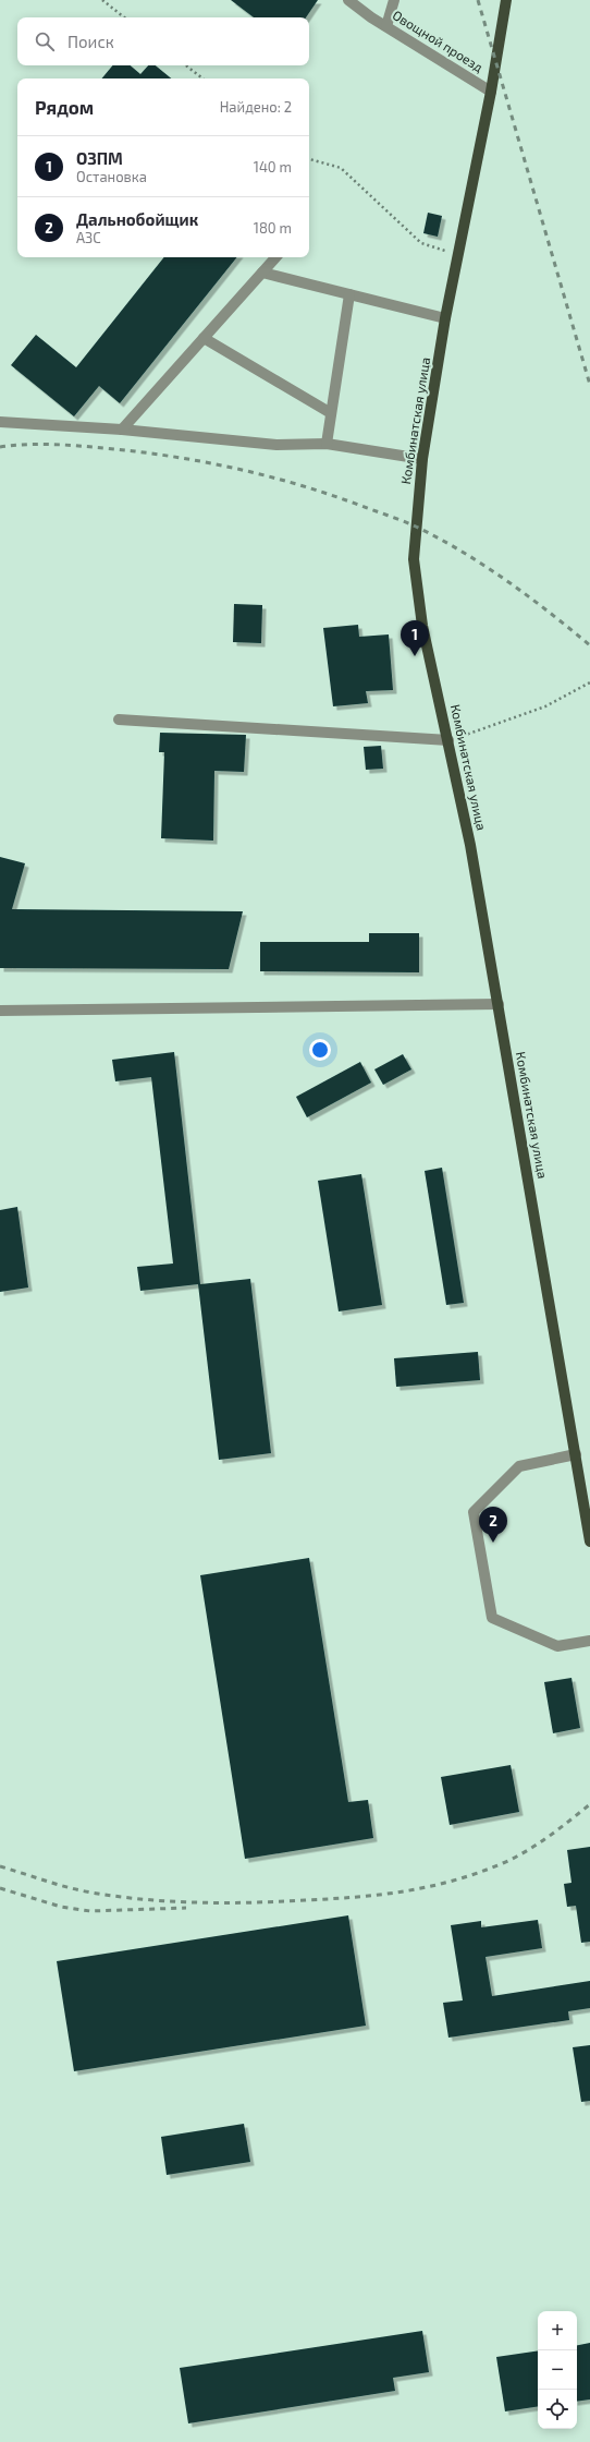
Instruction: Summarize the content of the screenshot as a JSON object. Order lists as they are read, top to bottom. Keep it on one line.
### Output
{"streets":{"main road":["Комбинатская улица"],"street":["Овощной проезд"]},"crossings":[["Овощной проезд","Комбинатская улица"]],"page":{"search":"Поиск","heading":["Рядом","Найдено: 2"],"list":[{"mark":"1","name":"ОЗПМ","note":"Остановка","value":"140 m"},{"mark":"2","name":"Дальнобойщик","note":"АЗС","value":"180 m"}],"pins":["1","2"],"map_buttons":["+","−"]}}
